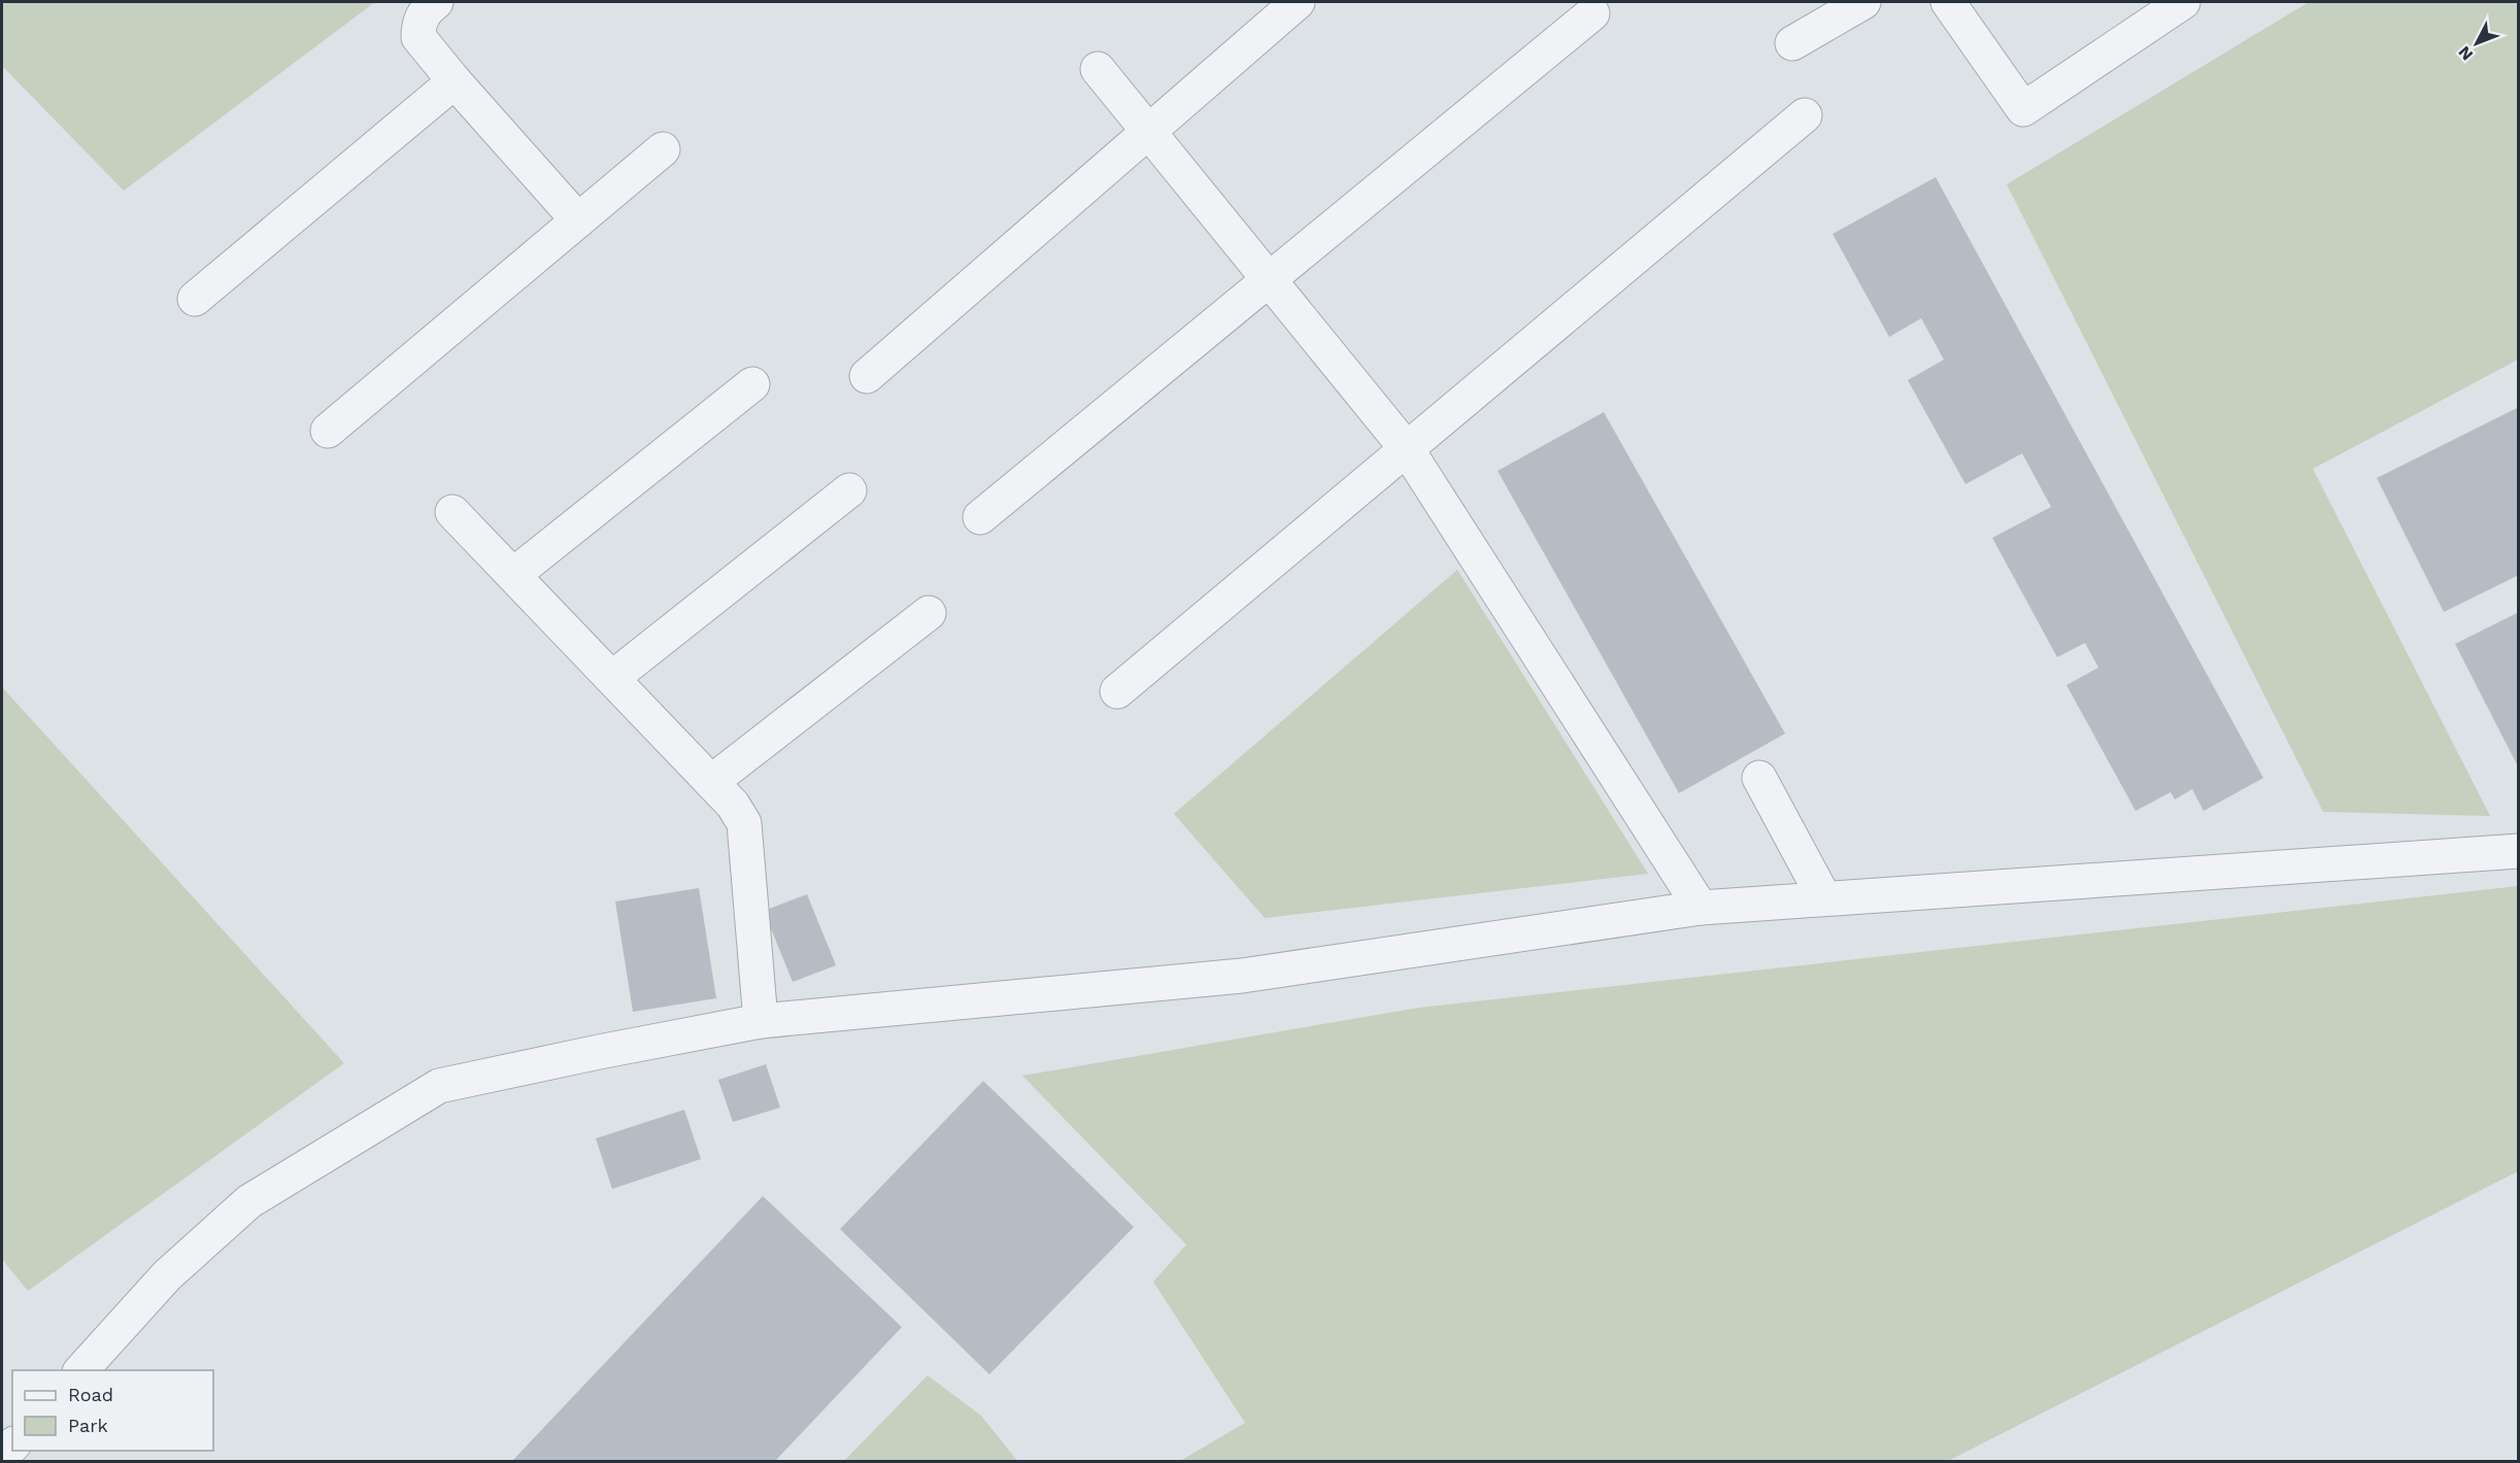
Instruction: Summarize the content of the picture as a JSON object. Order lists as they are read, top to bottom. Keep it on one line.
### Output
{"legend":["Road","Park"],"north":"bottom left"}
